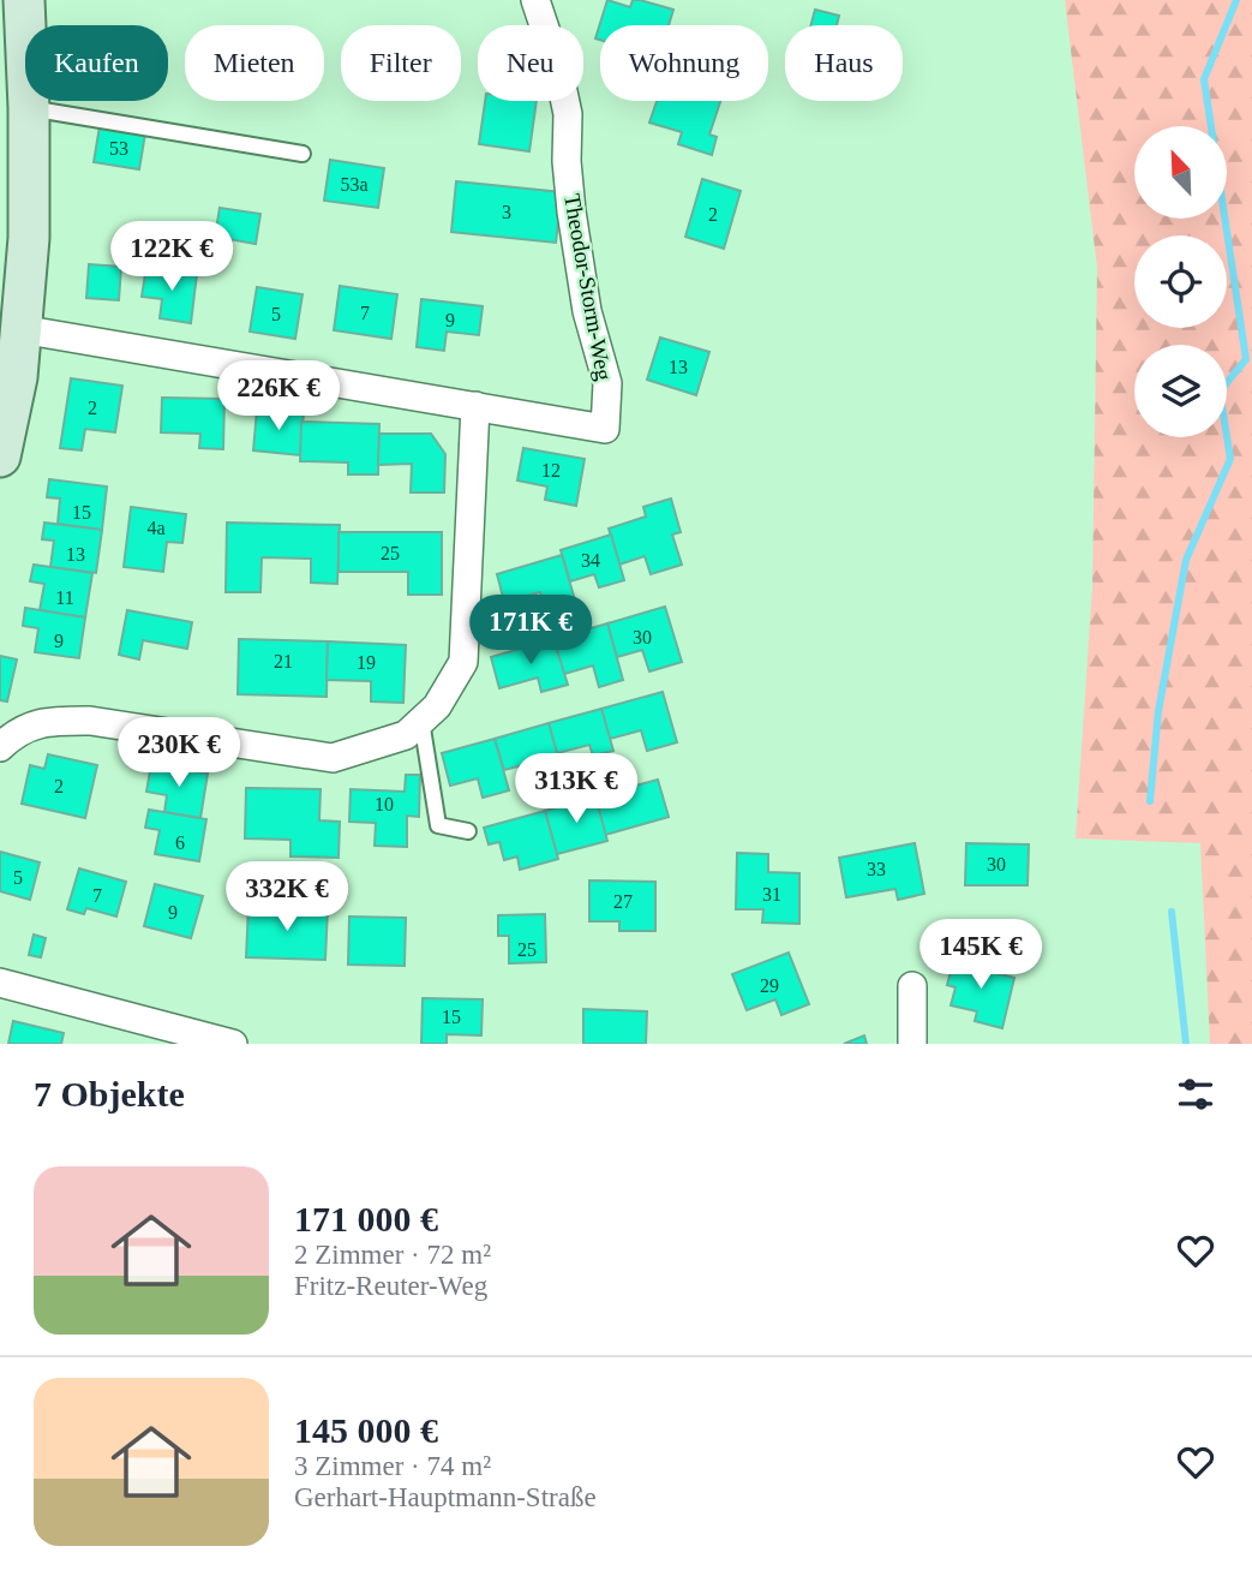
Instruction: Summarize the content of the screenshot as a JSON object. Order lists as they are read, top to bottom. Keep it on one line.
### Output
{"streets":{"street":["Theodor-Storm-Weg"]},"house_numbers":["53","53a","3","2","7","5","9","13","2","12","15","4a","25","13","34","11","30","9","21","19","2","10","6","30","33","5","31","7","27","9","25","29","15"],"north":"top left","page":{"chip":["Kaufen","Mieten","Filter","Neu","Wohnung","Haus"],"price":["122K €","226K €","171K €","230K €","313K €","332K €","145K €"],"heading":"7 Objekte","list":[{"name":"171 000 €","note":"2 Zimmer · 72 m² · Fritz-Reuter-Weg"},{"name":"145 000 €","note":"3 Zimmer · 74 m² · Gerhart-Hauptmann-Straße"}]}}
